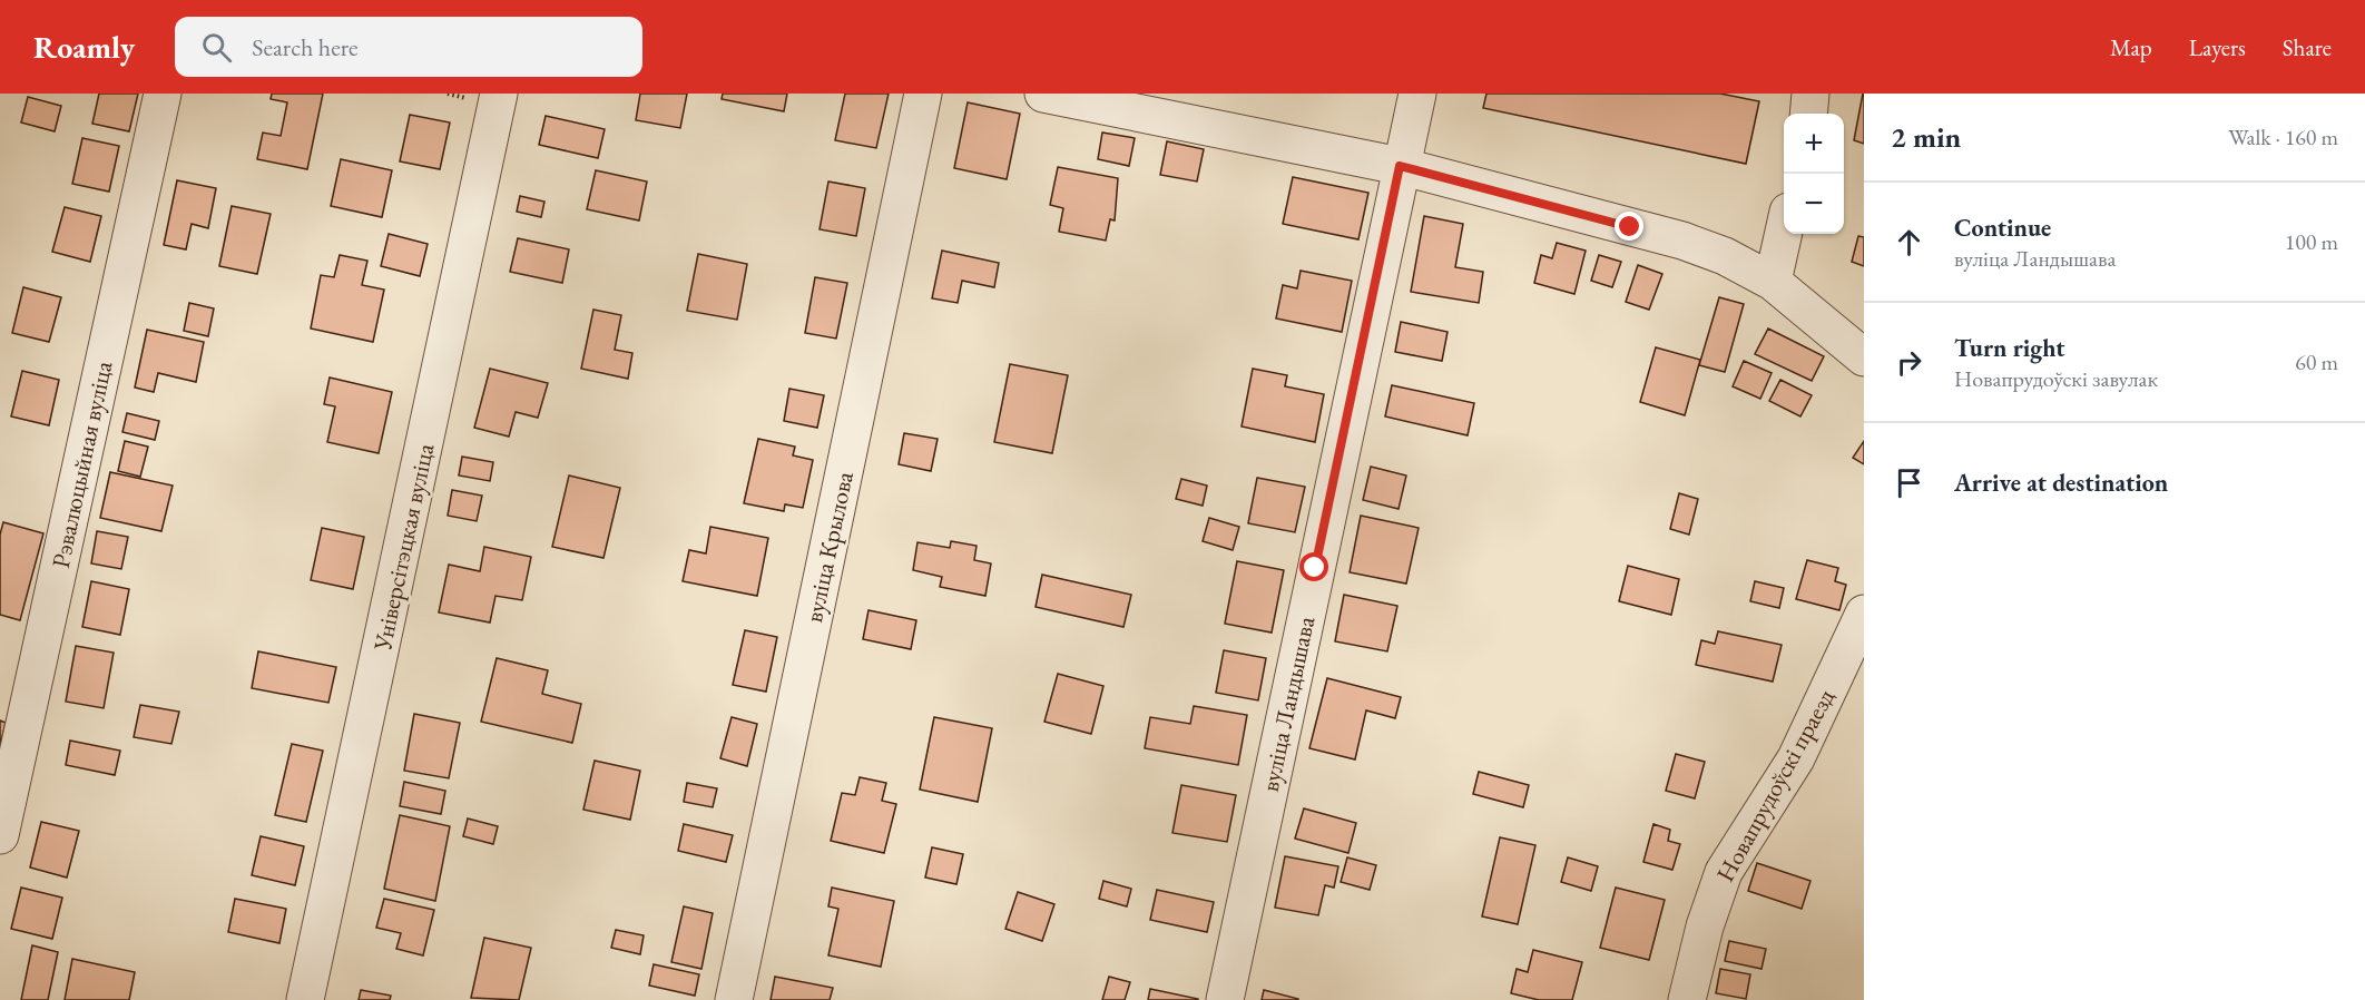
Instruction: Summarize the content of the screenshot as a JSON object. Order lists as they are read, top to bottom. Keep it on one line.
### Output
{"streets":{"street":["Рэвалюцыйная вуліца","Універсітэцкая вуліца","вуліца Крылова","вуліца Ландышава","Новапрудоўскі праезд"]},"page":{"header":"Roamly","search":"Search here","nav":["Map","Layers","Share"],"heading":["2 min","Walk · 160 m"],"map_buttons":["+","−"],"list":[["Continue","вуліца Ландышава","100 m"],["Turn right","Новапрудоўскі завулак","60 m"],"Arrive at destination"]}}
